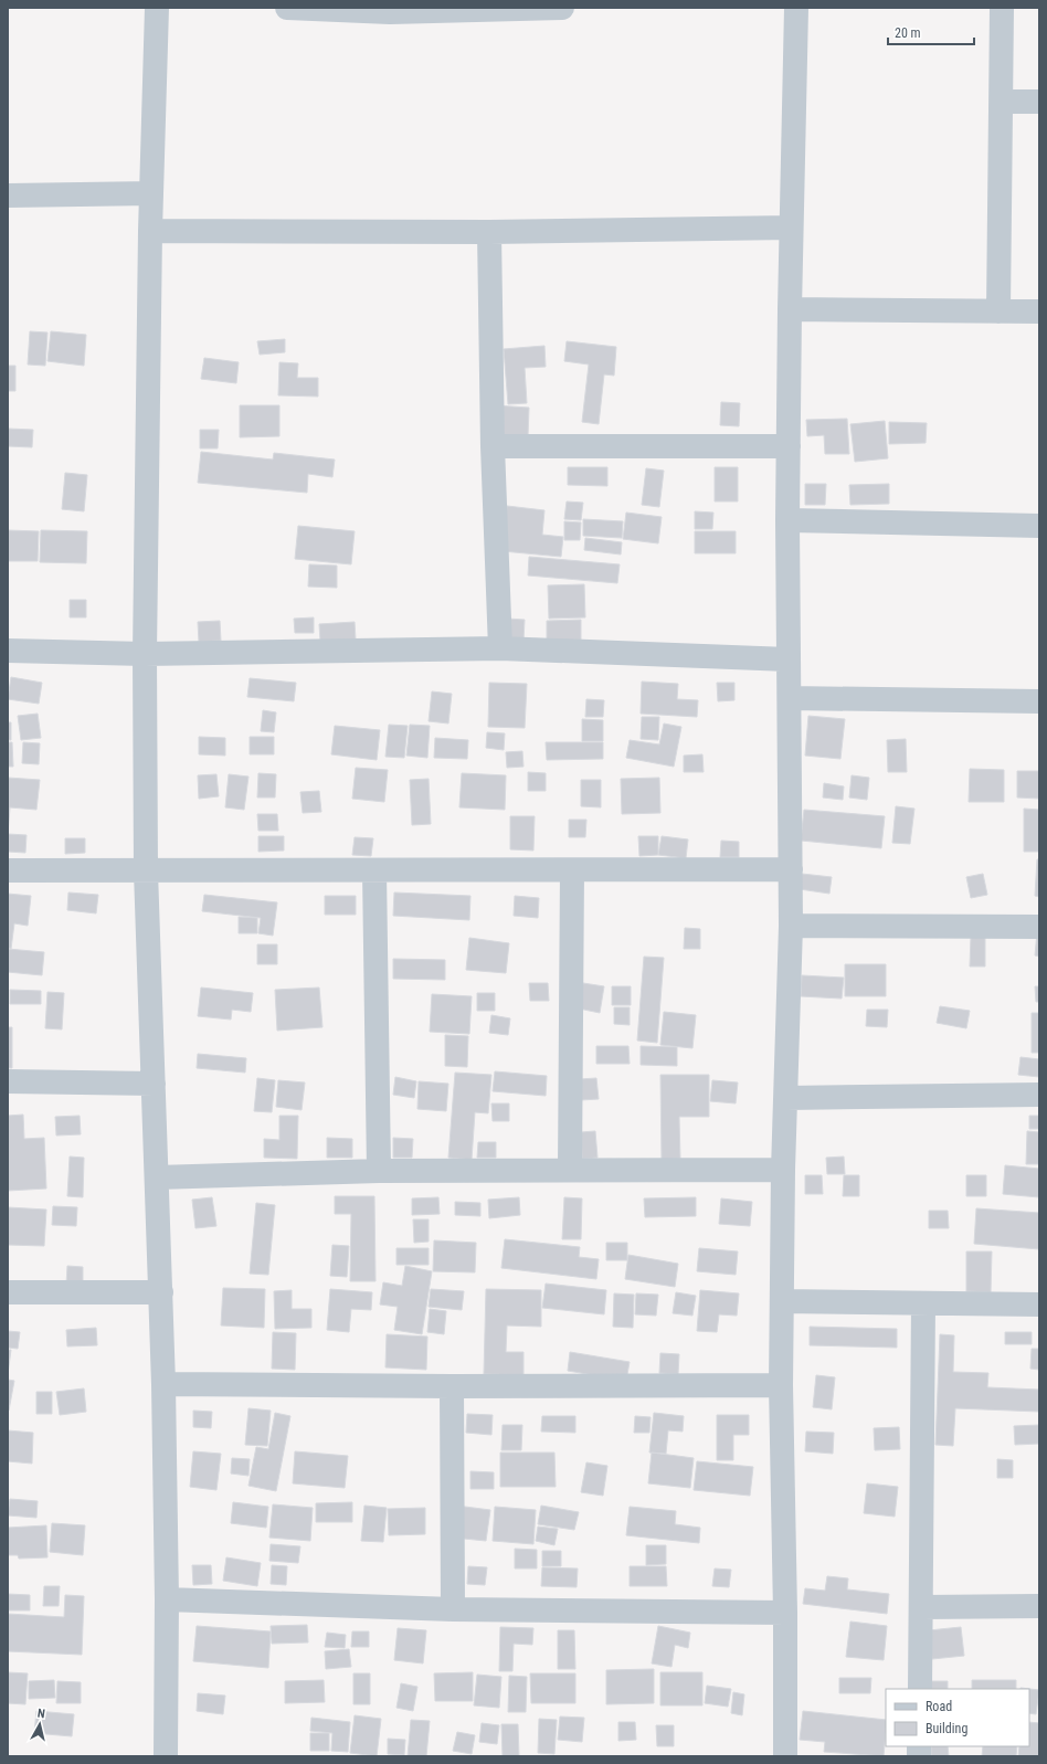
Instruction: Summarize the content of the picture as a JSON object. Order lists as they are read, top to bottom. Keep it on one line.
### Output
{"legend":["Road","Building"],"scale_bar":"20 m","north":"top"}
